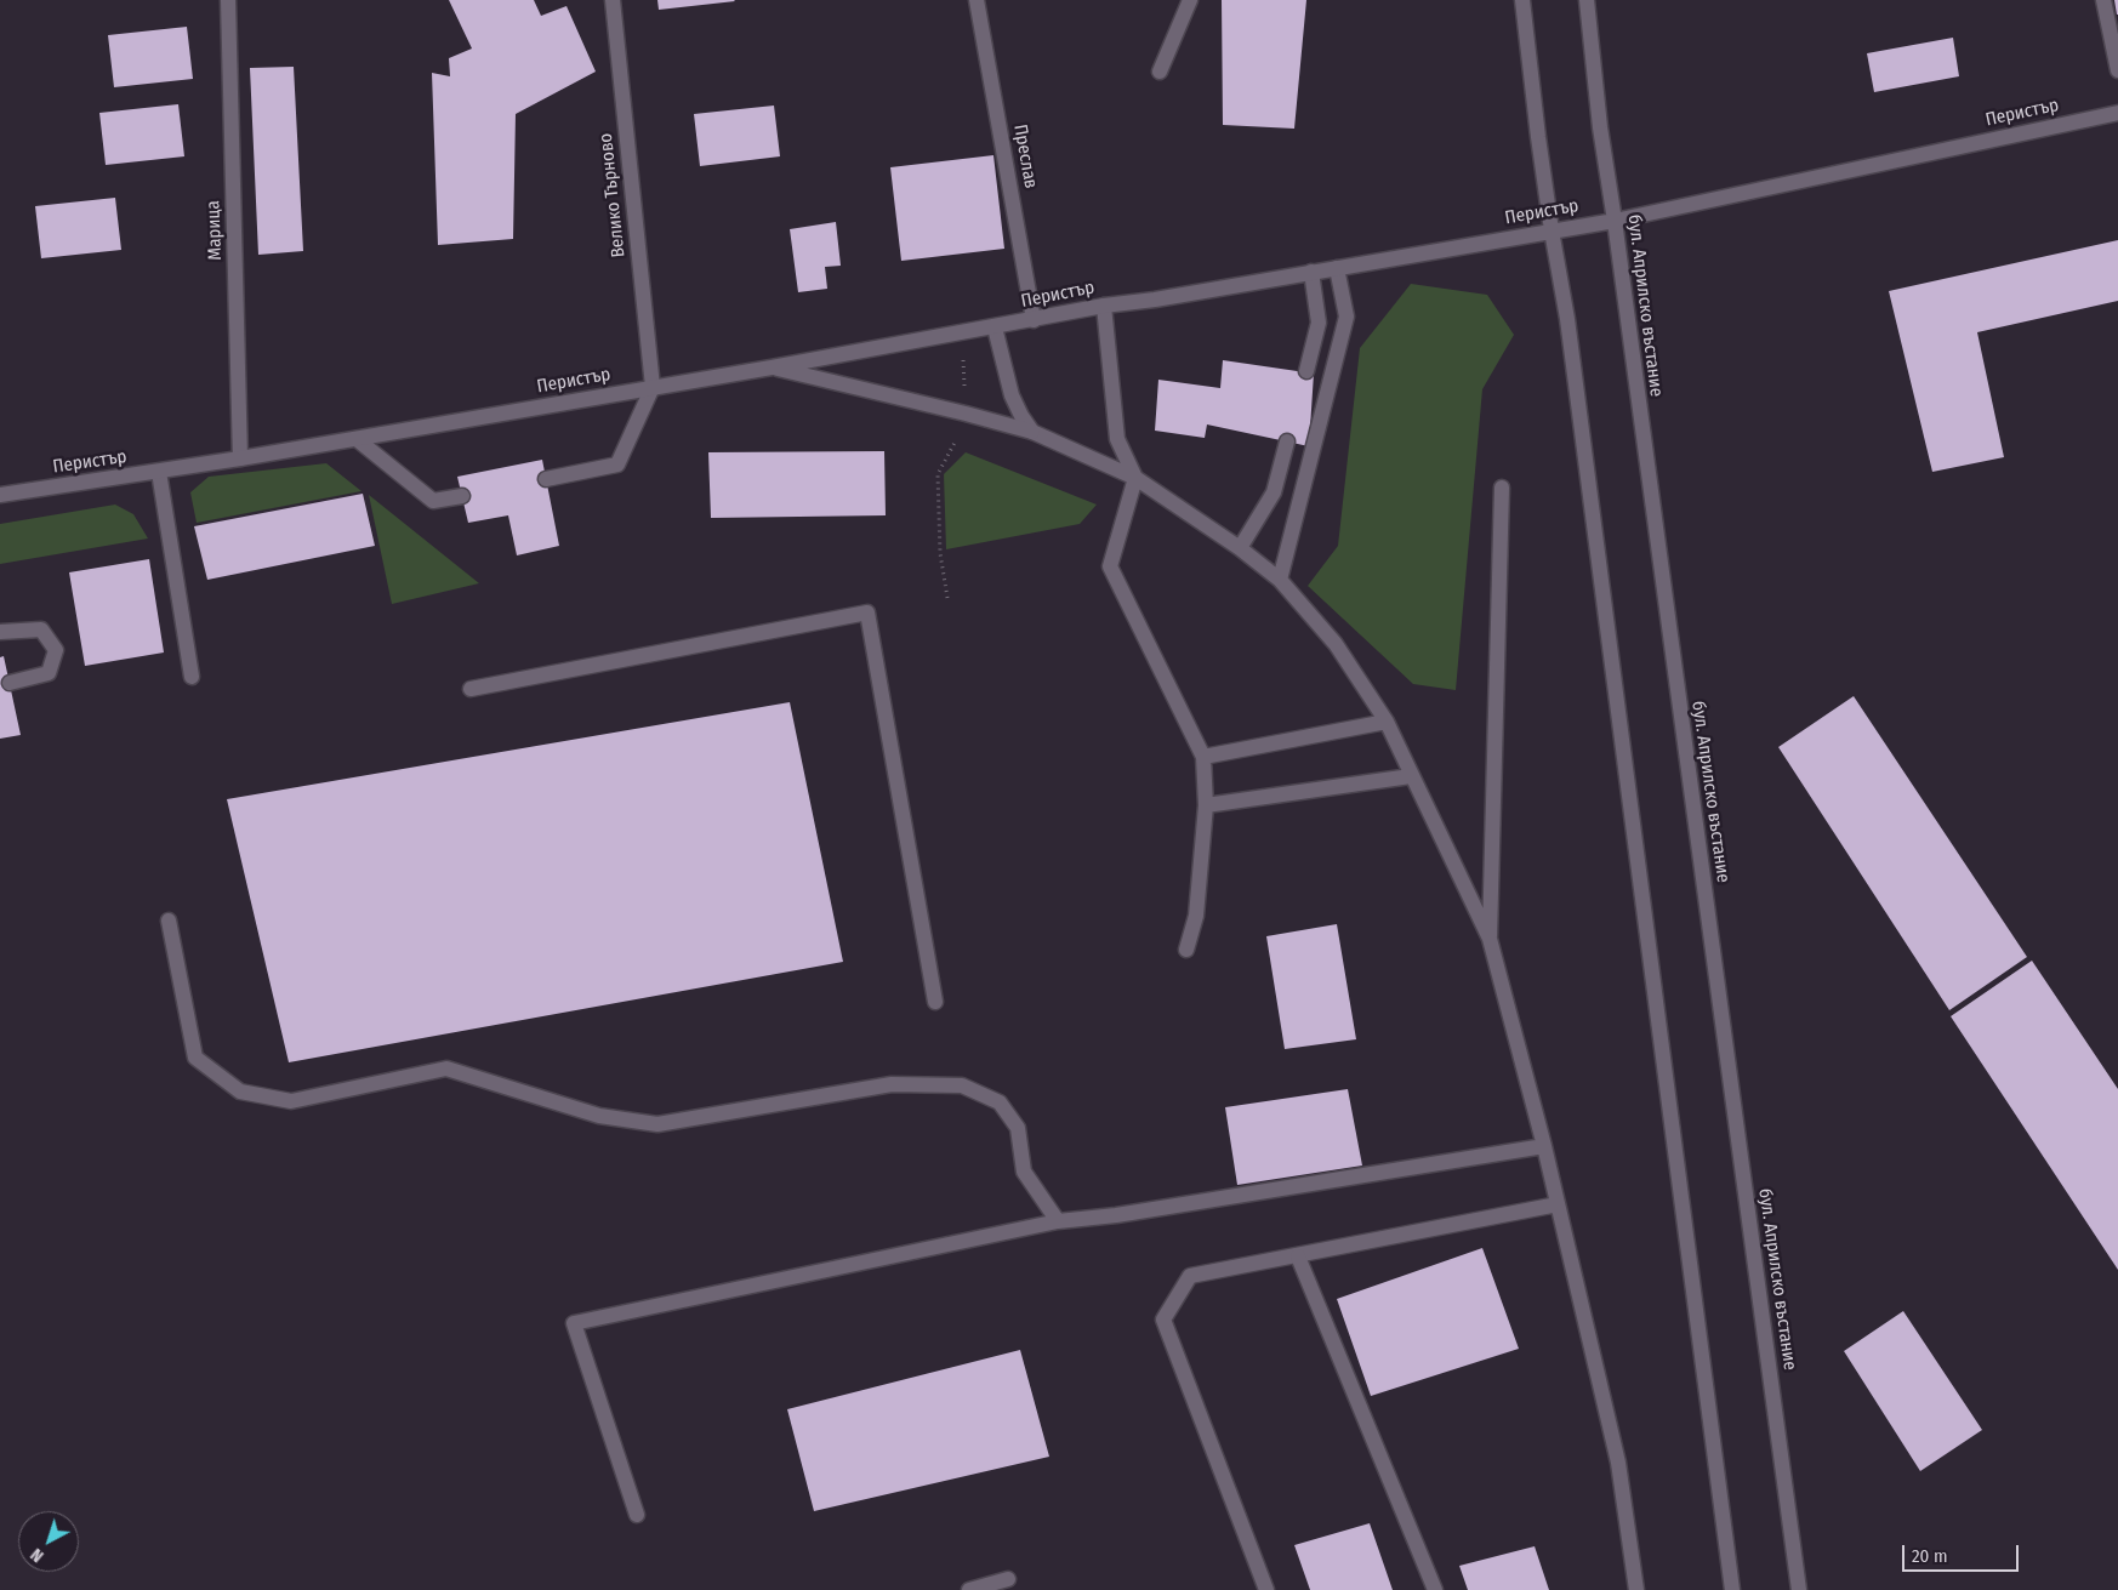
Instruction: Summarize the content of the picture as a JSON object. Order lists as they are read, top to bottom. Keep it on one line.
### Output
{"streets":{"street":["Перистър","Преслав","Велико Търново","Марица","бул. Априлско въстание"]},"crossings":[["Перистър","Преслав"],["Перистър","Велико Търново"],["Перистър","Марица"],["Перистър","бул. Априлско въстание"]],"scale_bar":"20 m","north":"bottom left"}
